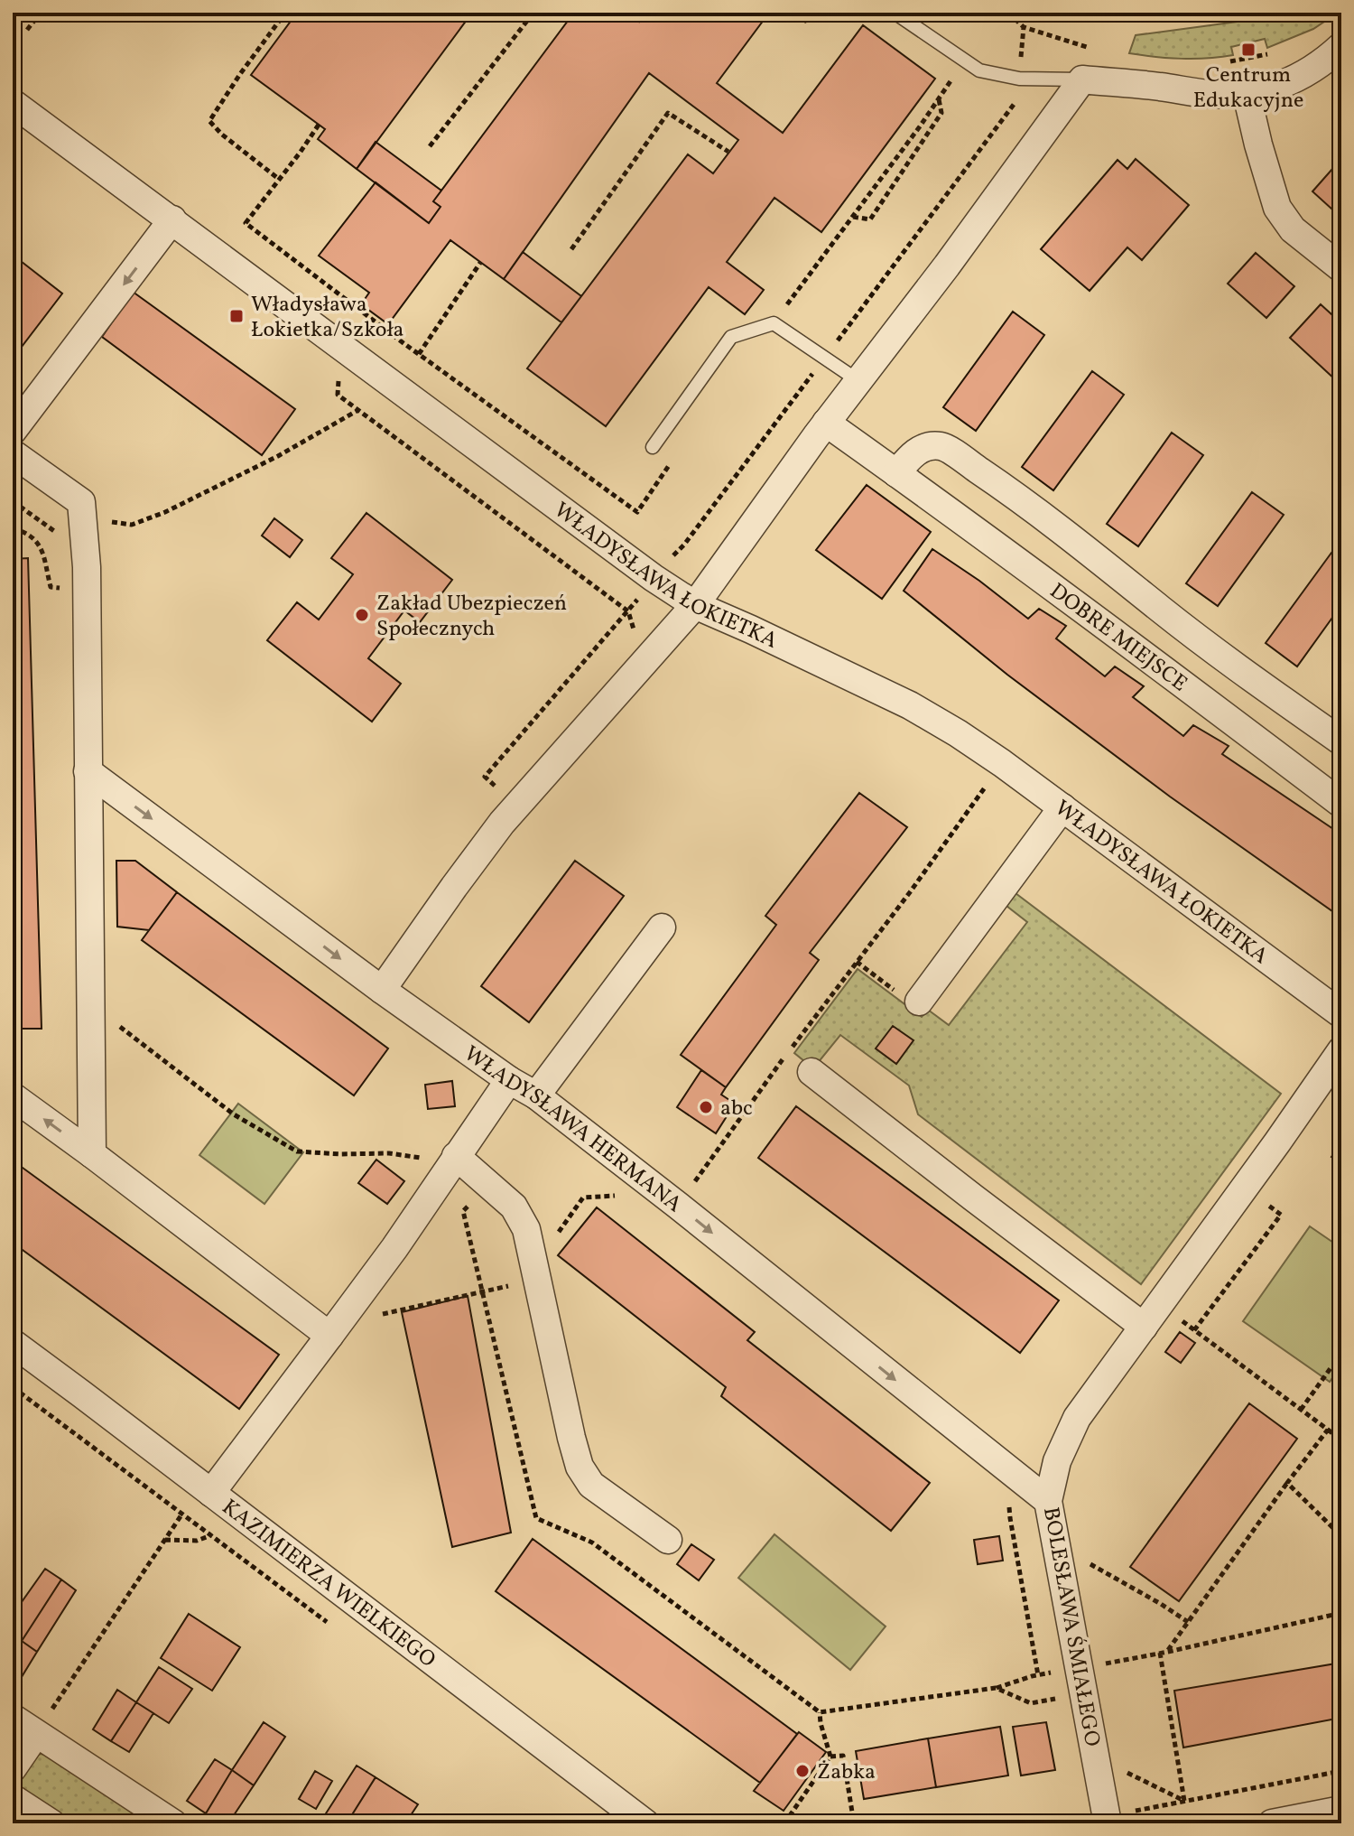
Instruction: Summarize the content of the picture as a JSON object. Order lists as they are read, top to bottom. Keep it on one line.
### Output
{"streets":{"street":["WŁADYSŁAWA ŁOKIETKA","DOBRE MIEJSCE","WŁADYSŁAWA HERMANA","KAZIMIERZA WIELKIEGO","BOLESŁAWA ŚMIAŁEGO"]},"crossings":[["WŁADYSŁAWA HERMANA","BOLESŁAWA ŚMIAŁEGO"]],"places":{"transit":["Centrum Edukacyjne","Władysława Łokietka/Szkoła"],"other":["Zakład Ubezpieczeń Społecznych","abc","Żabka"]}}
